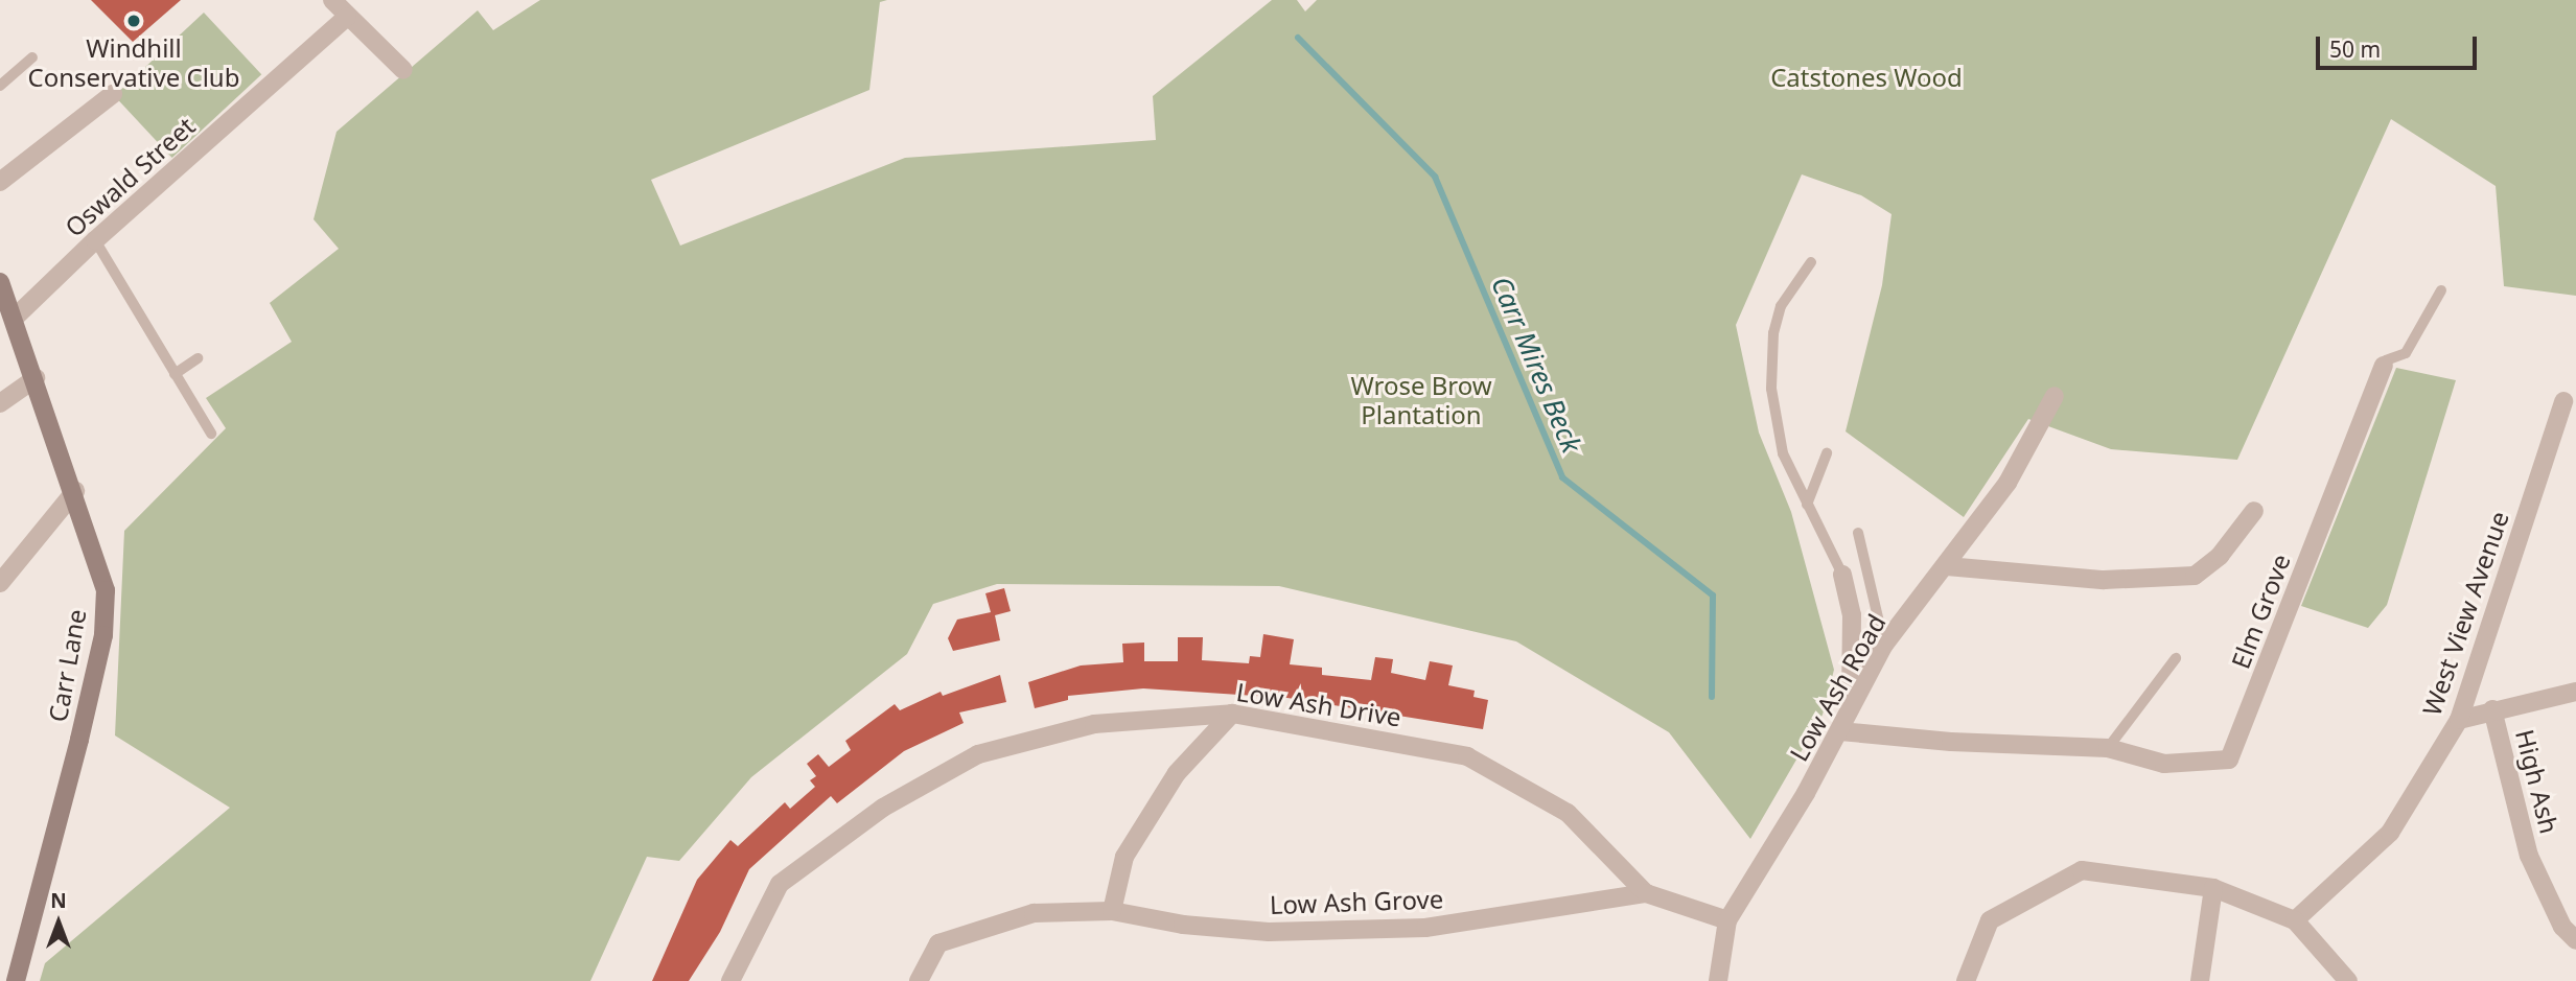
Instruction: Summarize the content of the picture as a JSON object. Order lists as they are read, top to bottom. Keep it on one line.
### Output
{"streets":{"street":["Oswald Street","Elm Grove","West View Avenue","Carr Lane","Low Ash Road","Low Ash Drive","High Ash","Low Ash Grove"]},"crossings":[["Oswald Street","Carr Lane"],["Elm Grove","Low Ash Road"],["Low Ash Road","Low Ash Drive"],["Low Ash Drive","Low Ash Grove"]],"water":["Carr Mires Beck"],"parks":["Catstones Wood","Wrose Brow Plantation"],"places":["Windhill Conservative Club"],"scale_bar":"50 m","north":"top"}
